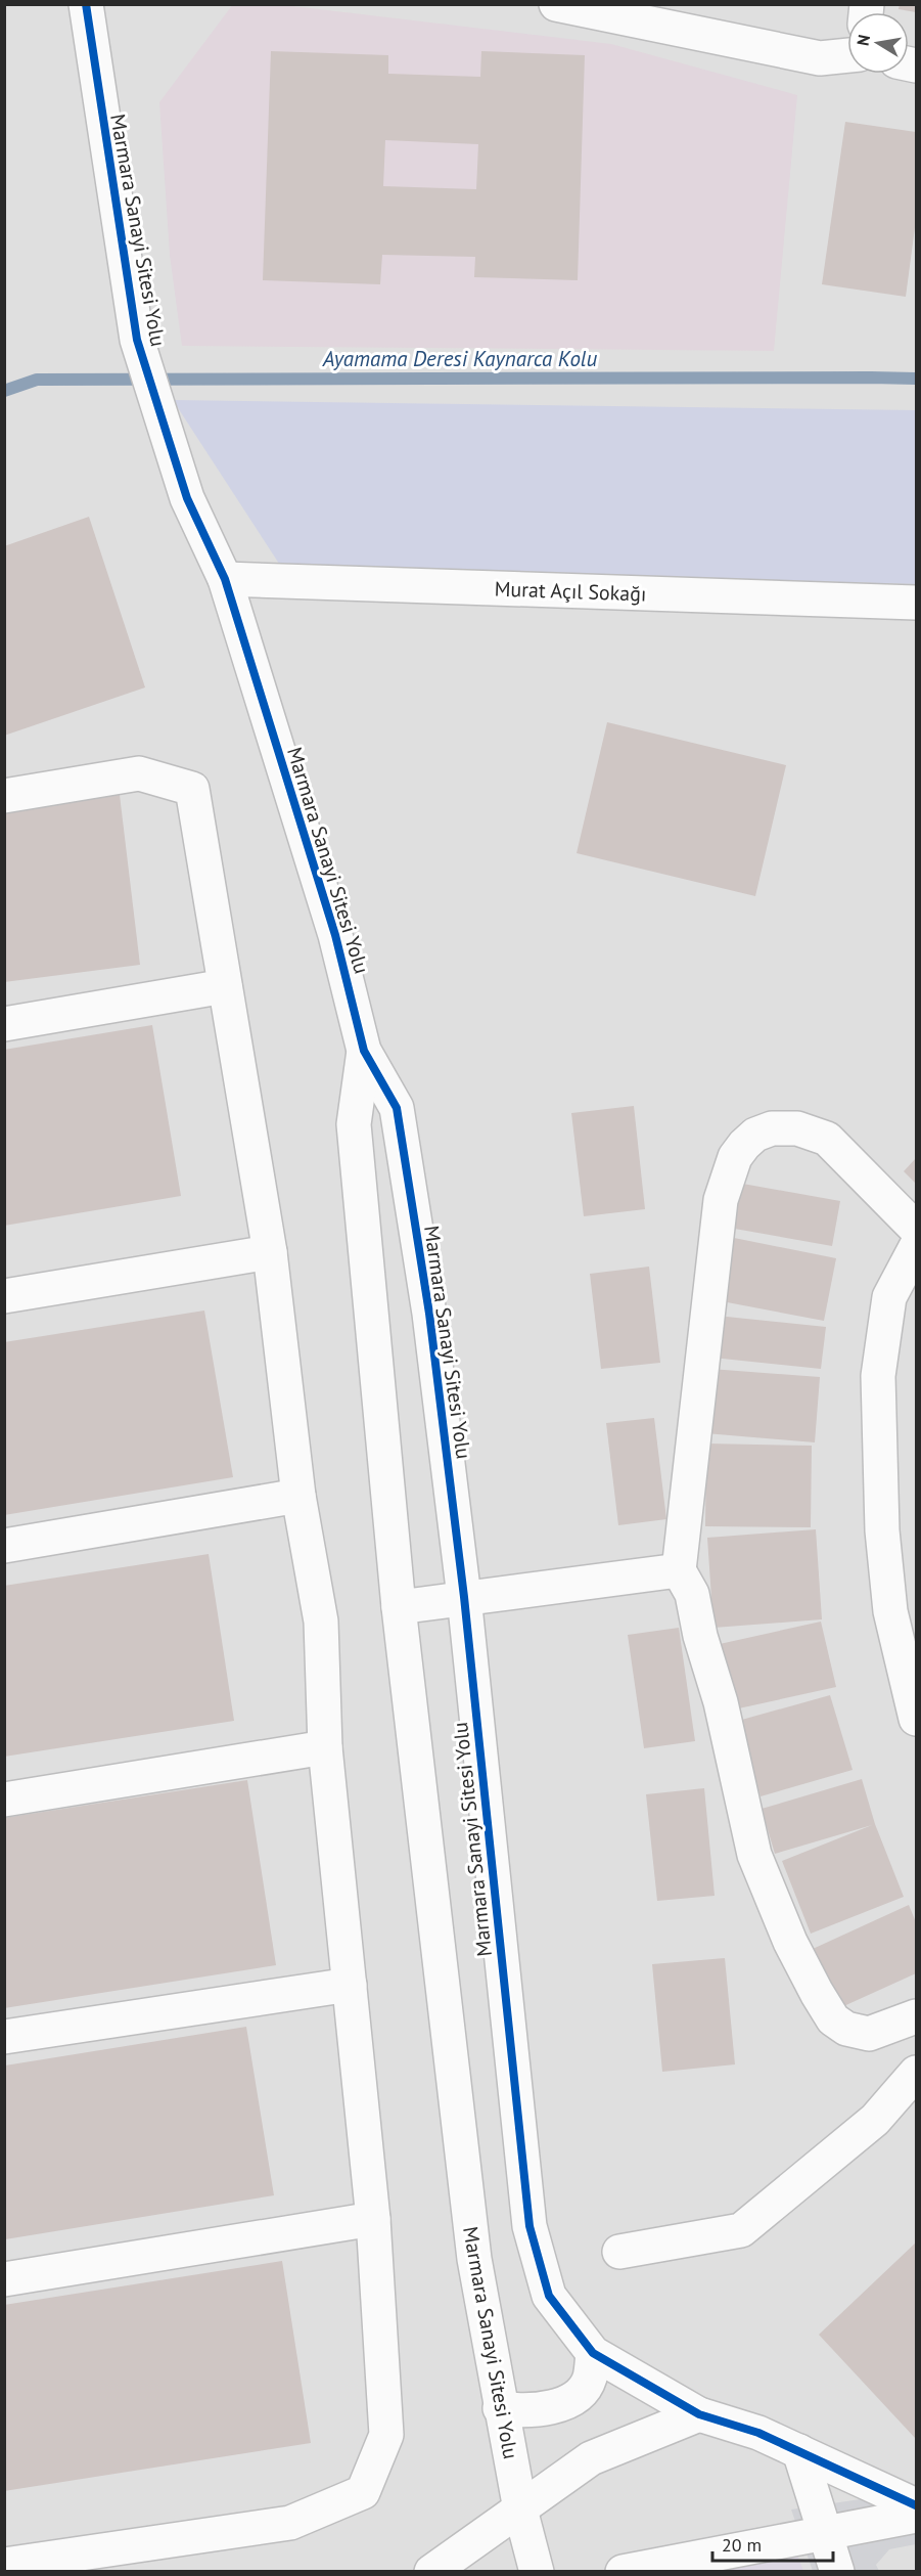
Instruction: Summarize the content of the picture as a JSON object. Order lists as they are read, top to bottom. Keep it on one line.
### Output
{"streets":{"street":["Marmara Sanayi Sitesi Yolu","Murat Açıl Sokağı"]},"crossings":[["Marmara Sanayi Sitesi Yolu","Murat Açıl Sokağı"]],"water":["Ayamama Deresi Kaynarca Kolu"],"scale_bar":"20 m","north":"left"}
